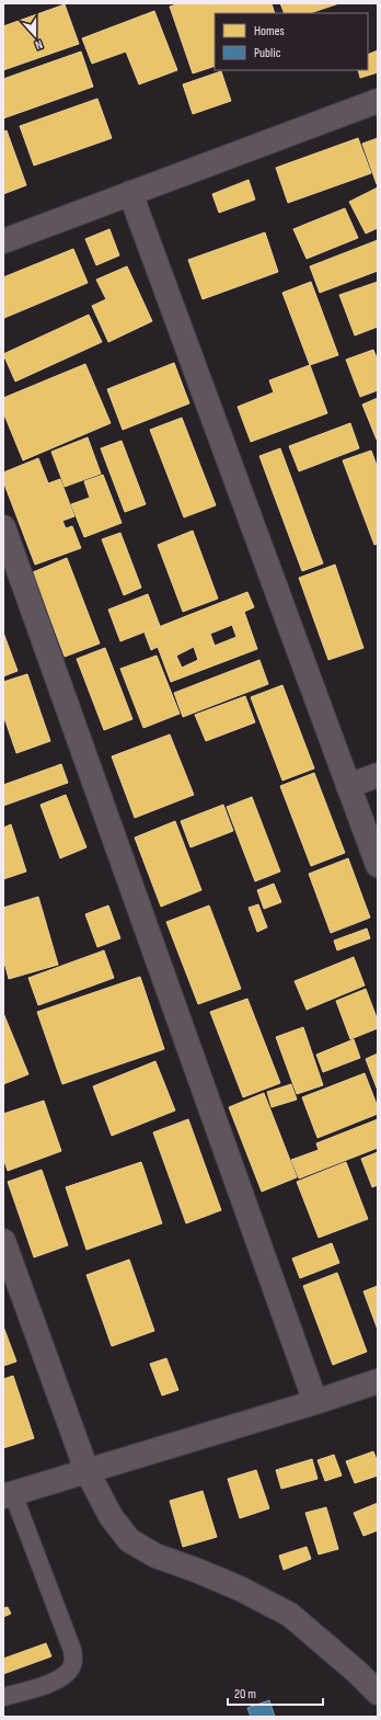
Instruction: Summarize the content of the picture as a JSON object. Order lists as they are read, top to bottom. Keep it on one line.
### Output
{"legend":["Homes","Public"],"scale_bar":"20 m","north":"bottom"}
